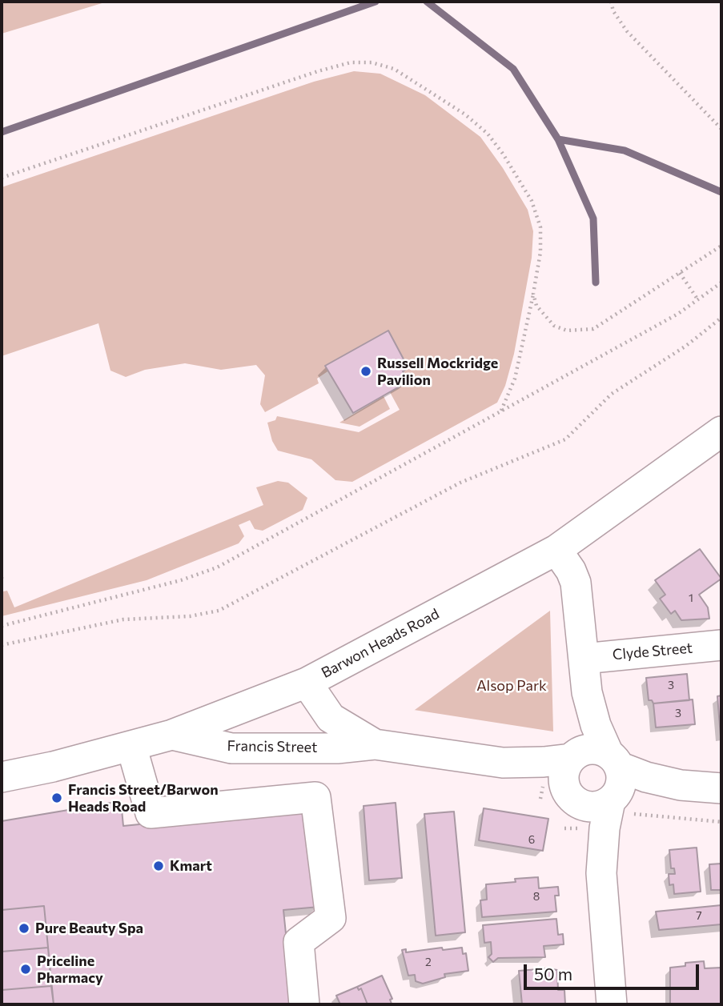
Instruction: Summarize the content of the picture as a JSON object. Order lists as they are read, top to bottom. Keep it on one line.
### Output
{"streets":{"street":["Barwon Heads Road","Clyde Street","Francis Street"]},"crossings":[["Barwon Heads Road","Francis Street"]],"parks":["Alsop Park"],"places":["Russell Mockridge Pavilion","Francis Street/Barwon Heads Road","Kmart","Pure Beauty Spa","Priceline Pharmacy"],"house_numbers":["1","3","3","6","8","7","2"],"scale_bar":"50 m"}
